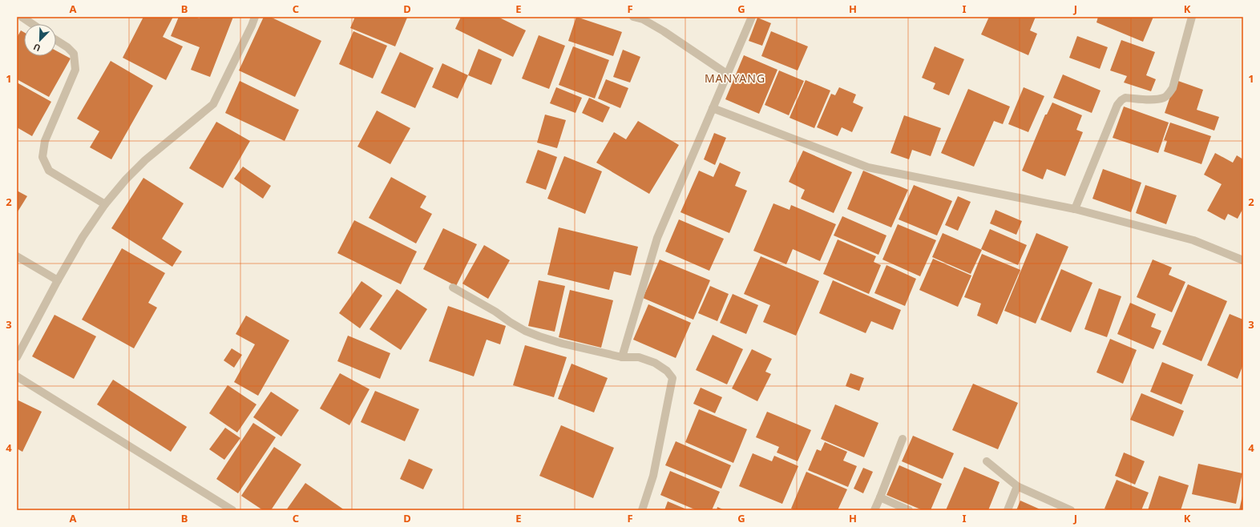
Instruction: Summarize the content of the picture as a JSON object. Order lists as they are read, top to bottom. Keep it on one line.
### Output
{"districts":["MANYANG"],"north":"bottom left","grid":{"columns":["A","B","C","D","E","F","G","H","I","J","K"],"rows":["1","2","3","4"]}}
